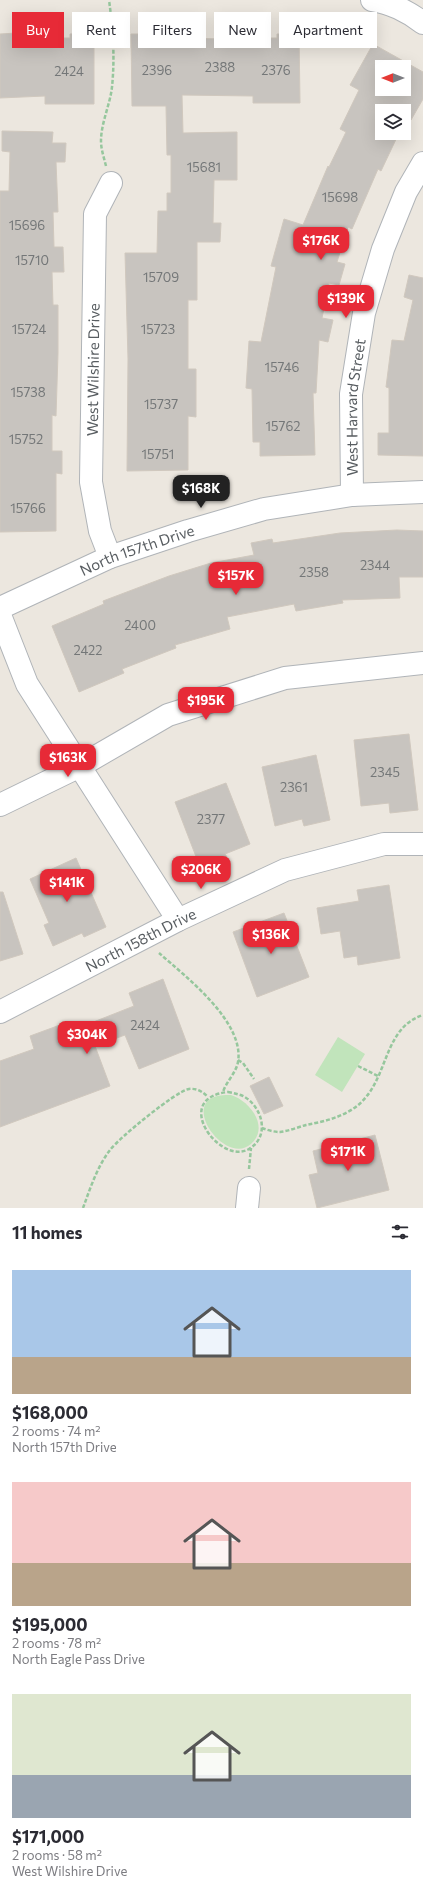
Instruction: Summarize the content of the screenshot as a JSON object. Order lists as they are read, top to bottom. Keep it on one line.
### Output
{"streets":{"street":["West Wilshire Drive","West Harvard Street","North 157th Drive","North 158th Drive"]},"crossings":[["West Wilshire Drive","North 157th Drive"],["West Harvard Street","North 157th Drive"]],"house_numbers":["2388","2396","2376","2424","15681","15698","15696","15710","15709","15724","15723","15746","15738","15737","15762","15752","15751","15766","2344","2358","2400","2422","2345","2361","2377","2424"],"north":"left","page":{"chip":["Buy","Rent","Filters","New","Apartment"],"price":["$176K","$139K","$168K","$157K","$195K","$163K","$206K","$141K","$136K","$304K","$171K"],"heading":"11 homes","list":[{"name":"$168,000","note":"2 rooms · 74 m² · North 157th Drive"},{"name":"$195,000","note":"2 rooms · 78 m² · North Eagle Pass Drive"},{"name":"$171,000","note":"2 rooms · 58 m² · West Wilshire Drive"}]}}
